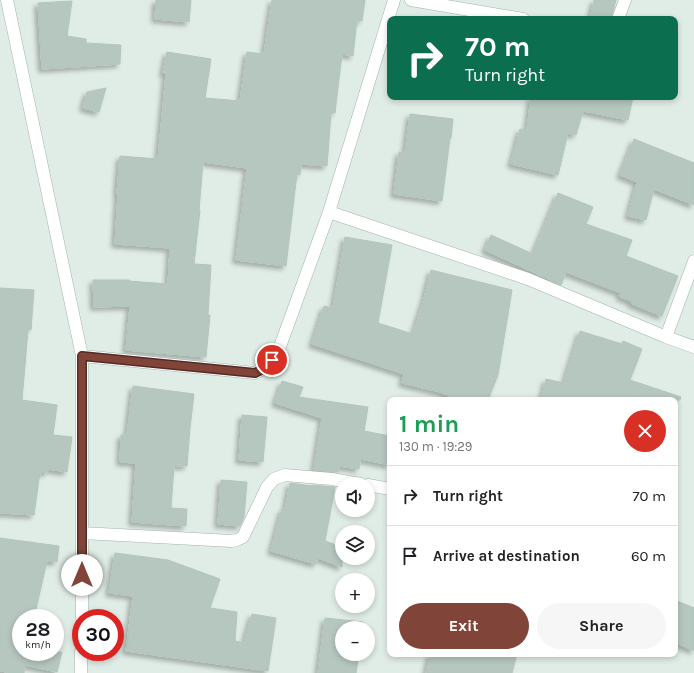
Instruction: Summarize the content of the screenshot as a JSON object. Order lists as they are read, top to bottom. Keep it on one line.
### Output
{"page":{"turn":["70 m","Turn right"],"heading":["1 min","130 m · 19:29"],"list":[{"name":"Turn right","value":"70 m"},{"name":"Arrive at destination","value":"60 m"}],"map_buttons":["+","−"],"buttons":["Exit","Share"],"speed":"28 km/h","limit":"30"}}
